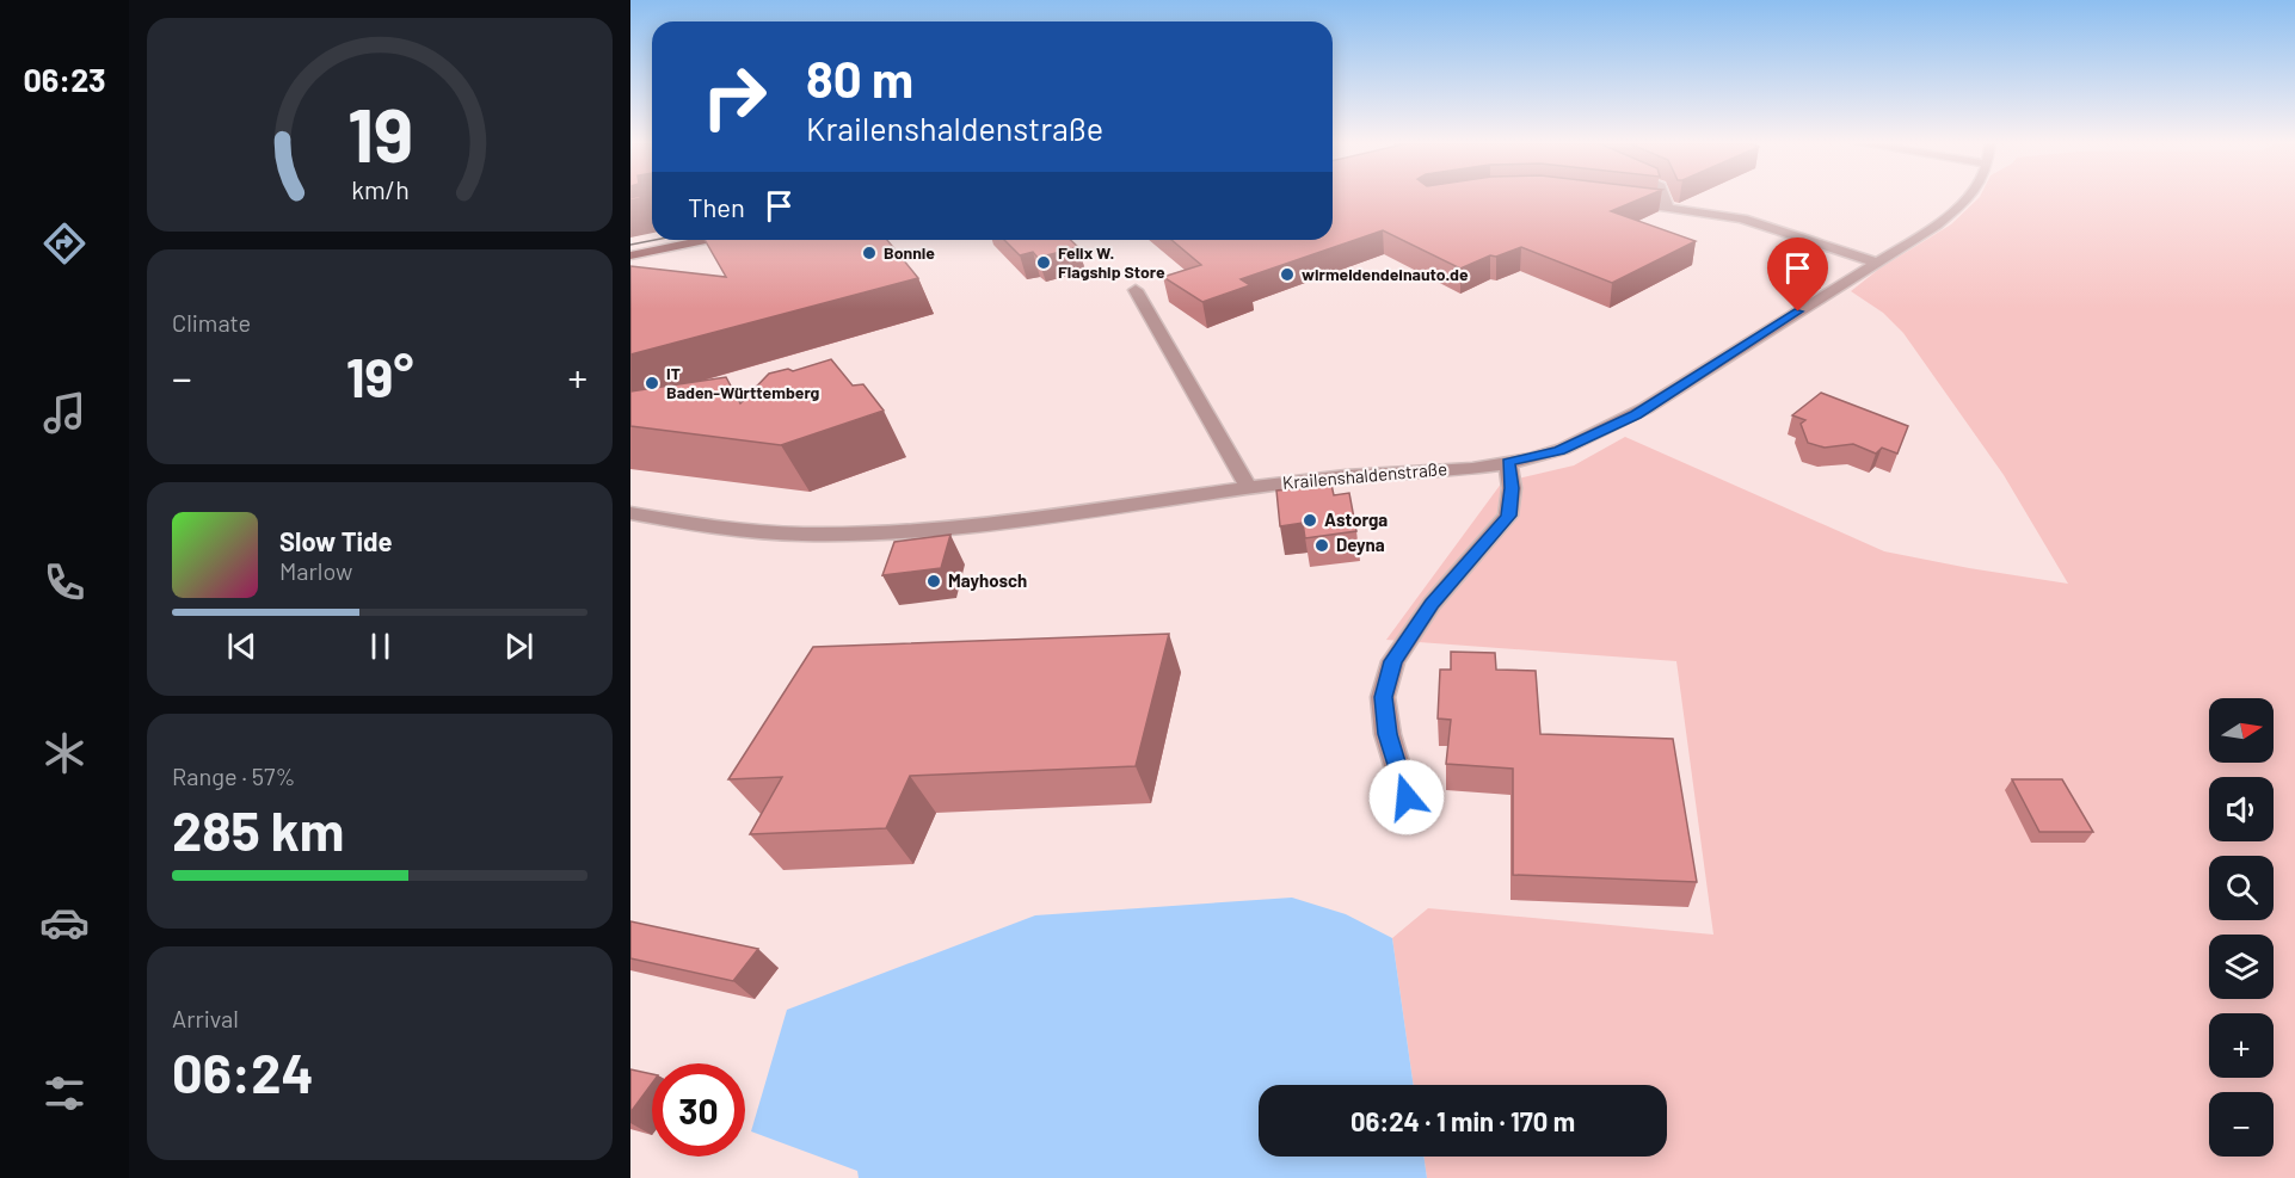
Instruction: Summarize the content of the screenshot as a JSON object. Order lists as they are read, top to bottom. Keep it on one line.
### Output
{"streets":{"street":["Krailenshaldenstraße"]},"places":["Bonnie","Felix W. Flagship Store","wirmeldendeinauto.de","IT Baden-Württemberg","Astorga","Deyna","Mayhosch"],"north":"right","page":{"tabs":"06:23","turn":["80 m","Krailenshaldenstraße"],"then":"Then","tile":["Climate",["Range · 57%","285 km"],["Arrival","06:24"]],"heat":["−","19°","+"],"song":["Slow Tide","Marlow"],"map_buttons":["+","−"],"limit":"30","trip":"06:24 · 1 min · 170 m","gauge":["19","km/h"]}}
